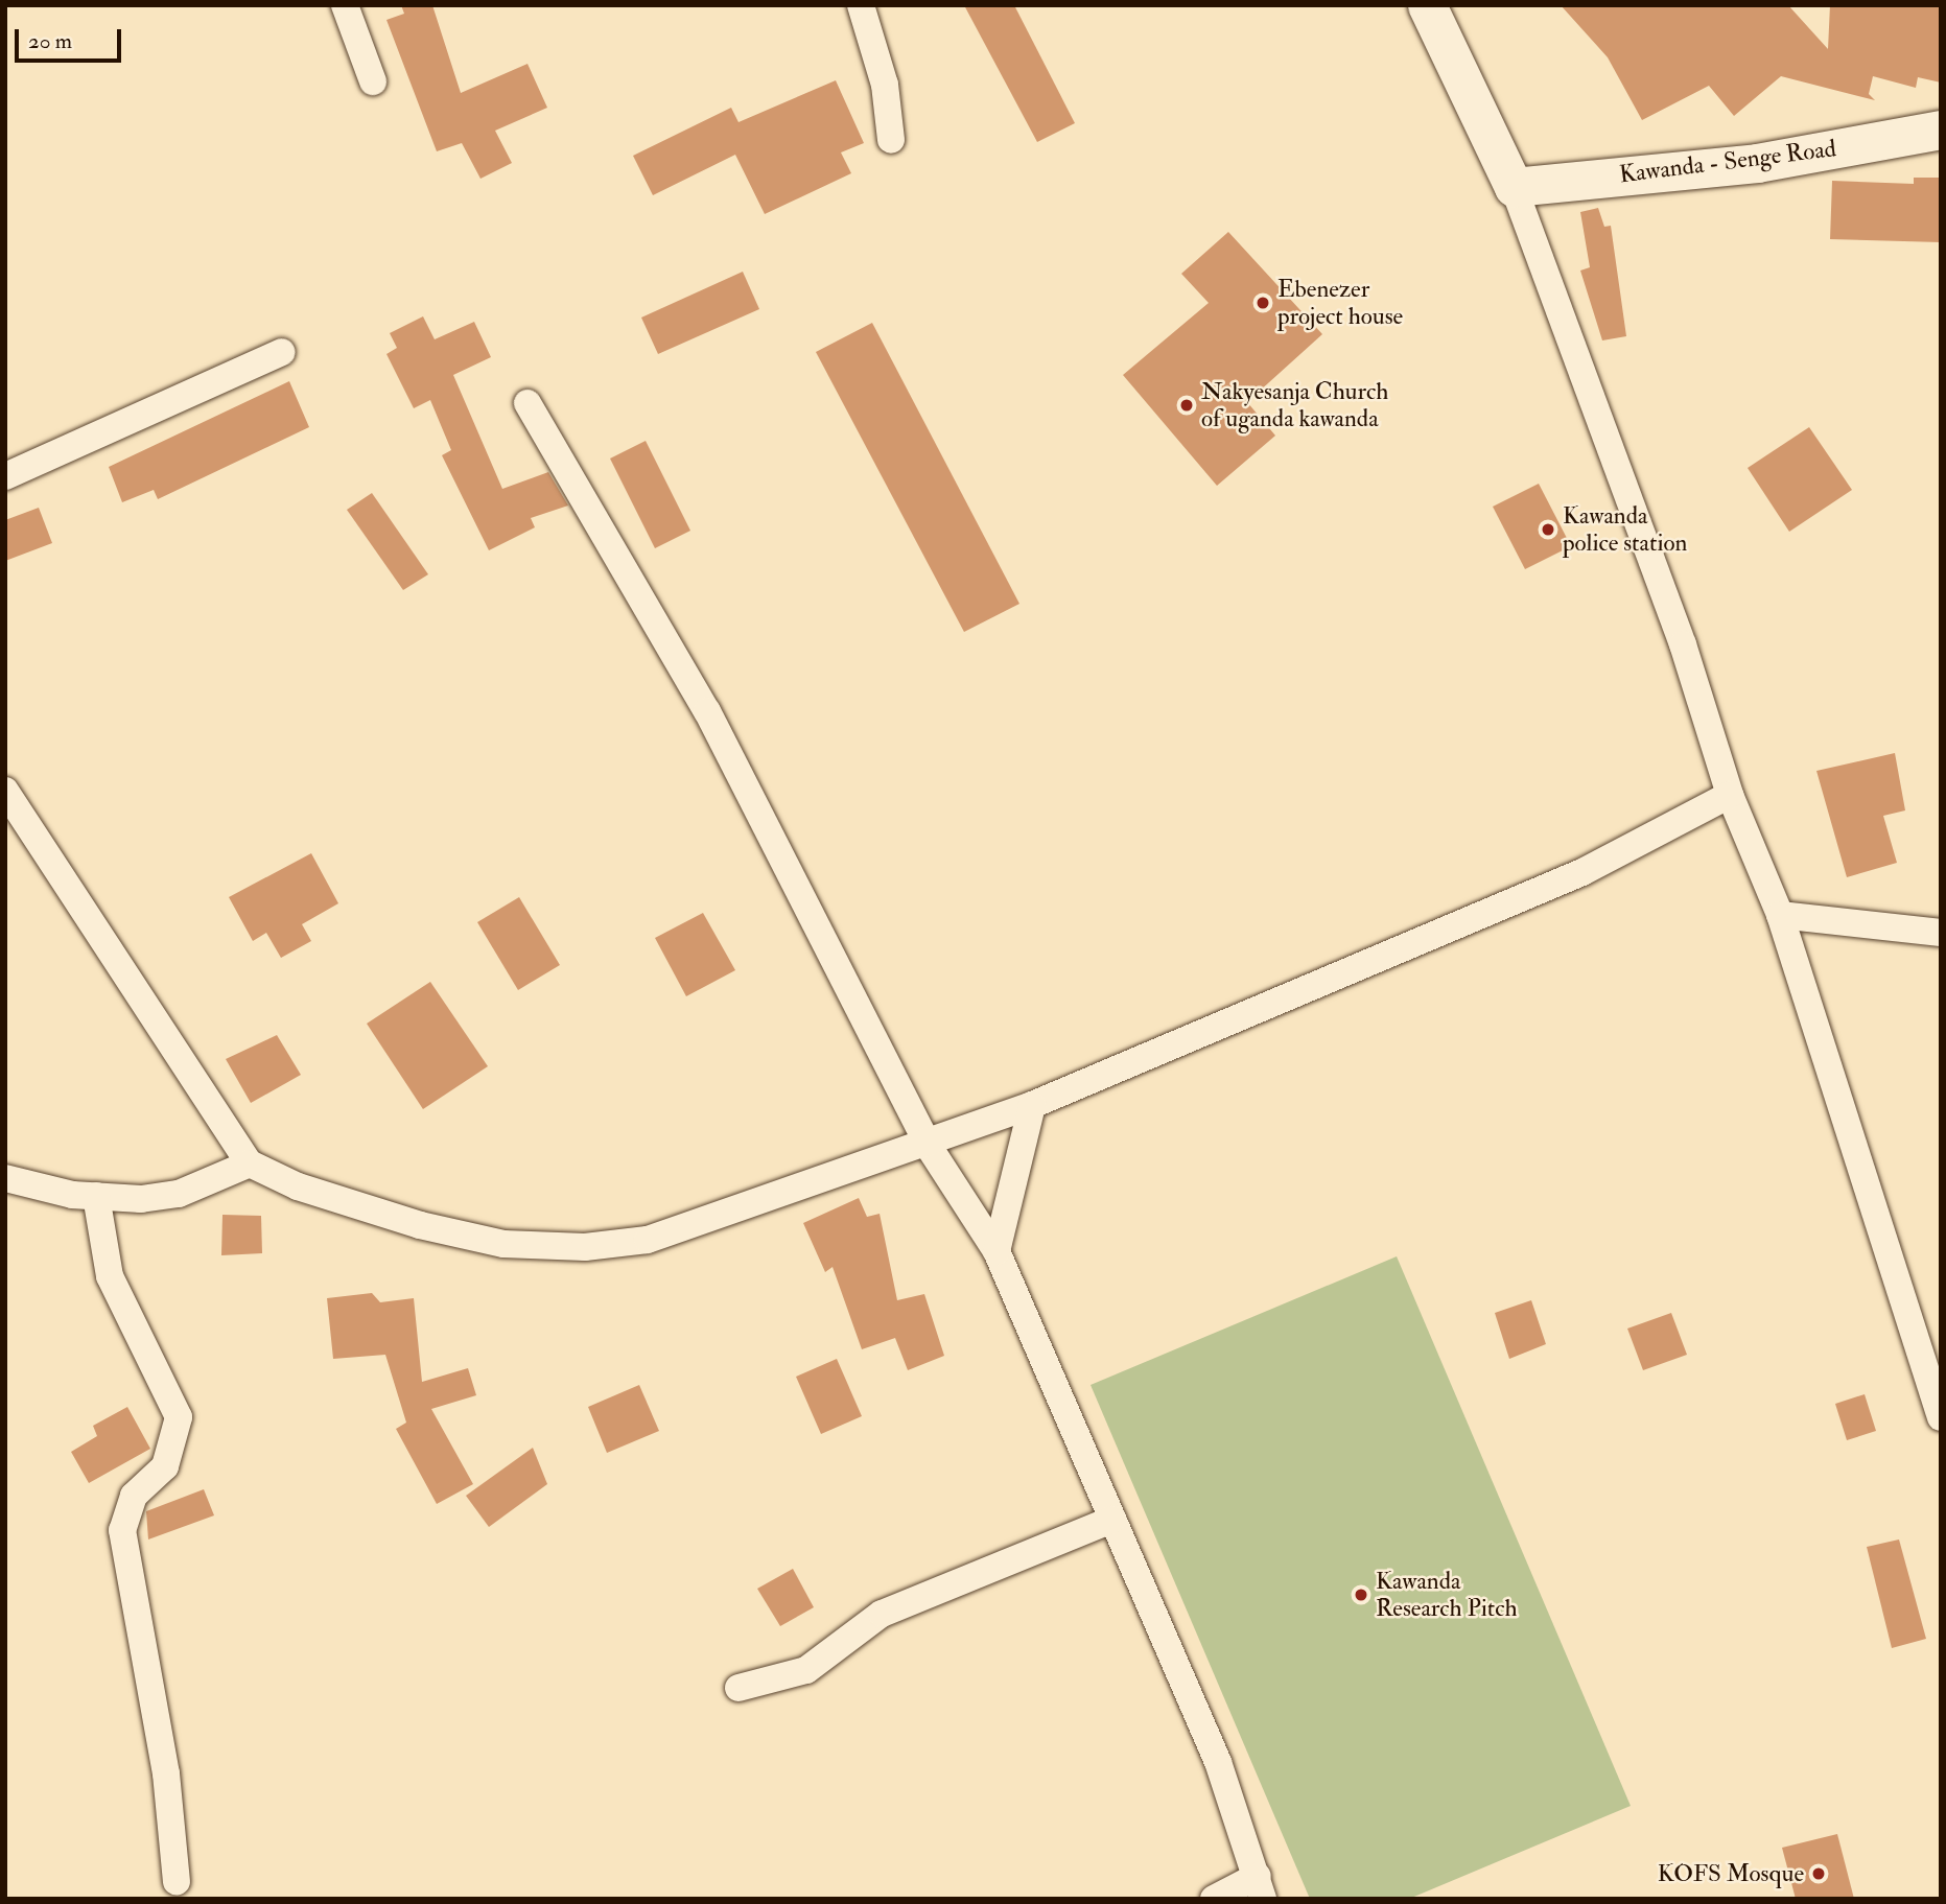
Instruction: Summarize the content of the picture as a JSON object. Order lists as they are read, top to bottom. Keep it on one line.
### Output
{"streets":{"street":["Kawanda - Senge Road"]},"places":["Ebenezer project house","Nakyesanja Church of uganda kawanda","Kawanda police station","Kawanda Research Pitch","KOFS Mosque"],"scale_bar":"20 m"}
